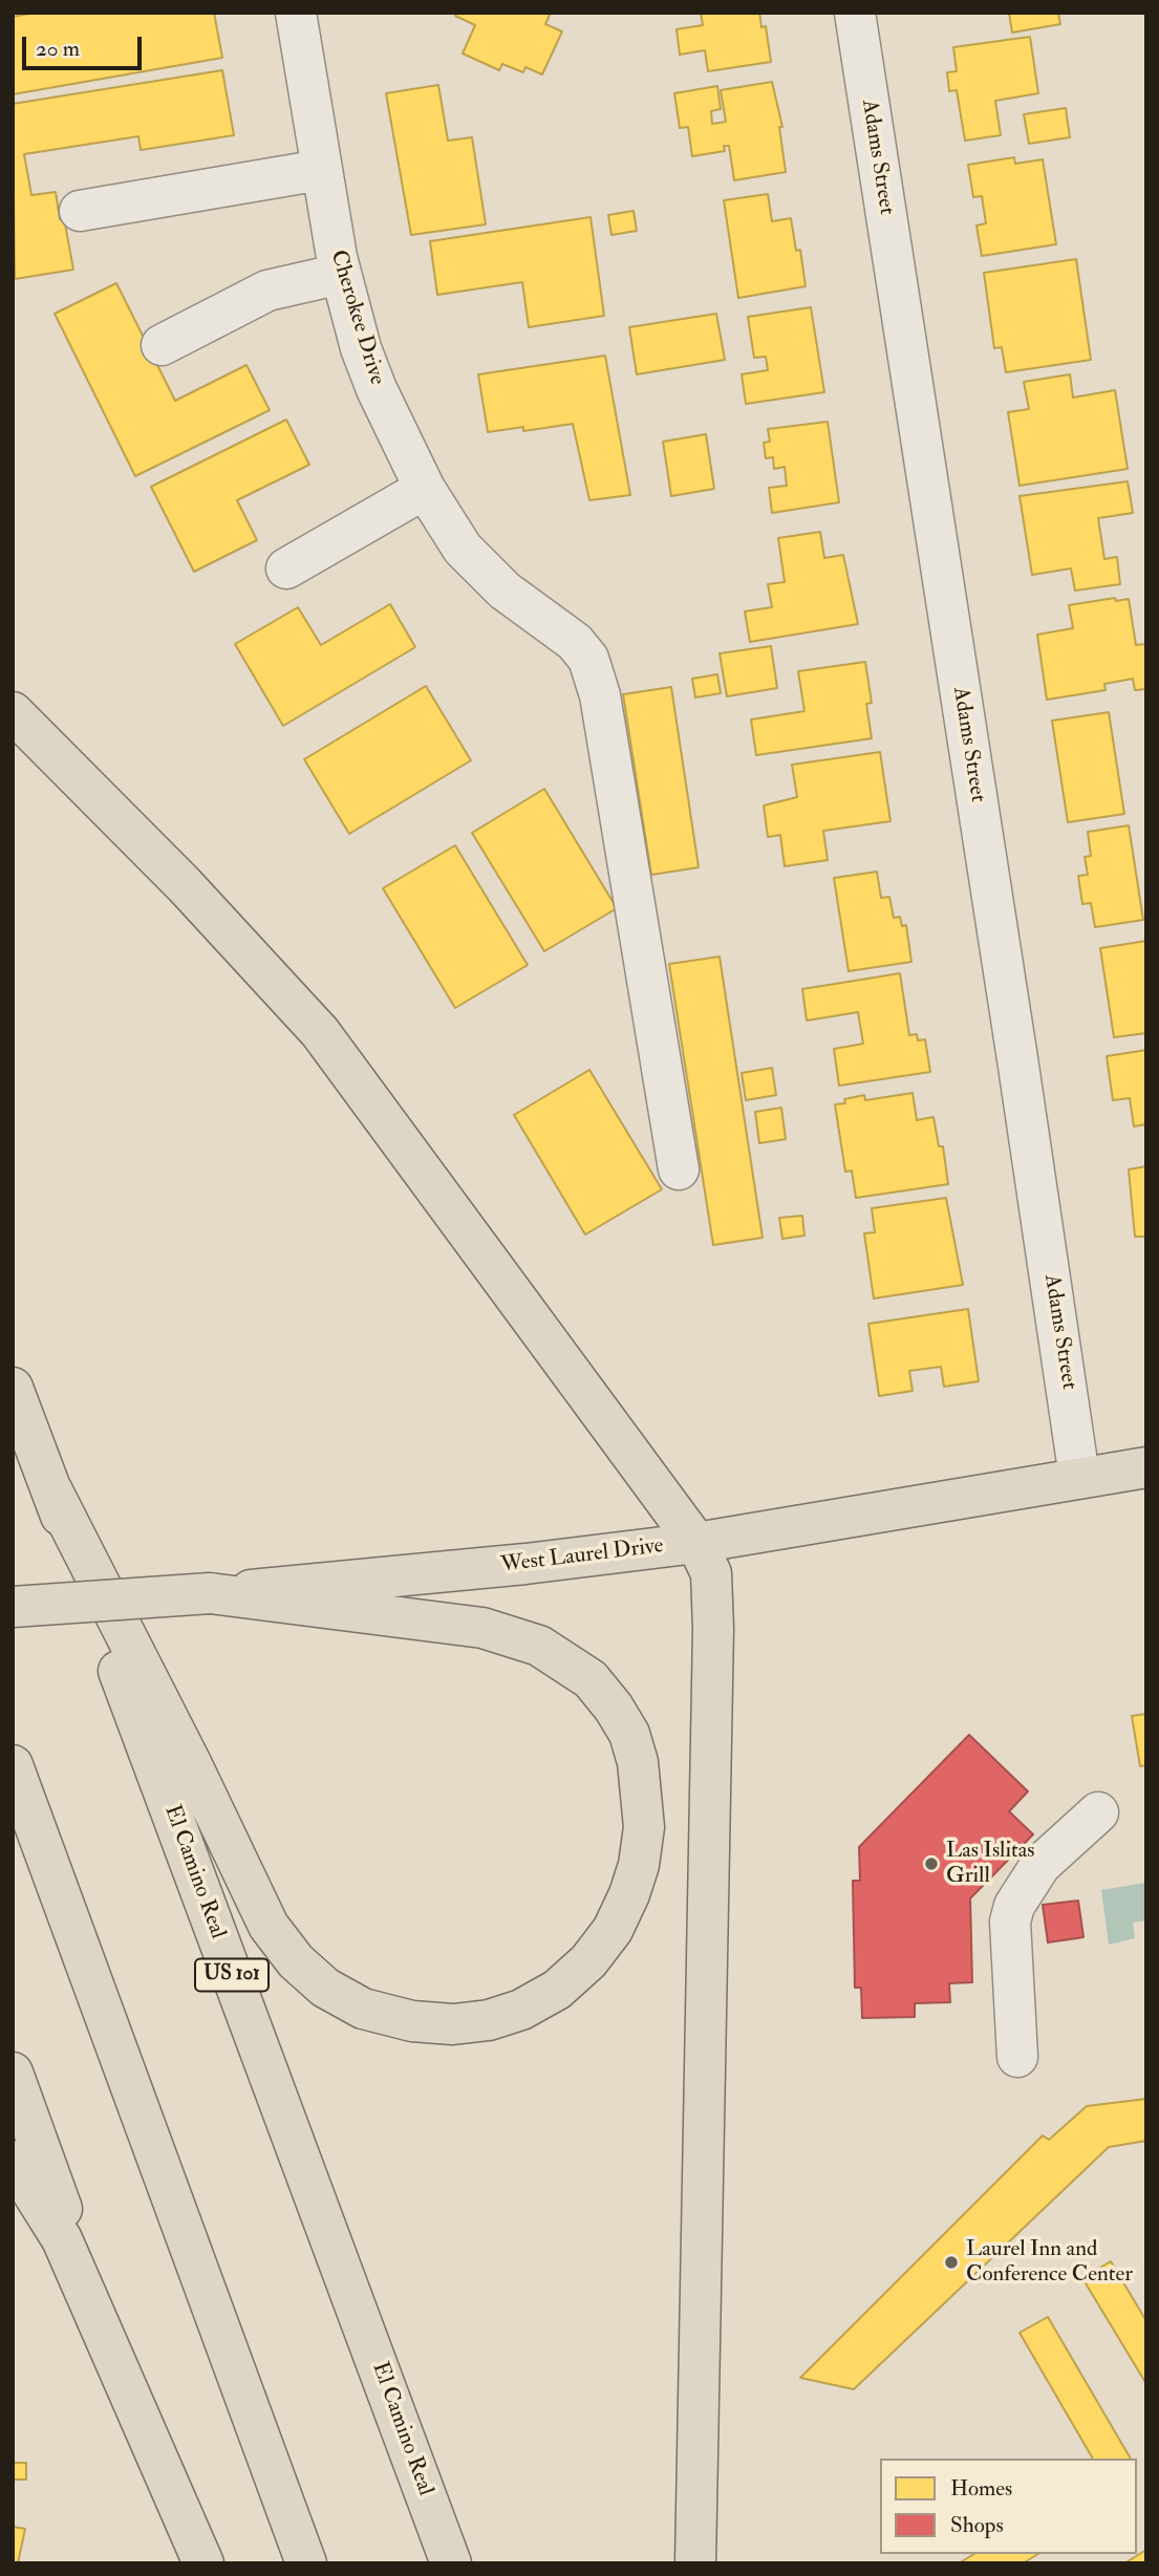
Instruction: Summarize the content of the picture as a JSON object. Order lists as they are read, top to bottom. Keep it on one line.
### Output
{"streets":{"main road":["West Laurel Drive","El Camino Real","US 101"],"street":["Adams Street","Cherokee Drive"]},"crossings":[["Adams Street","West Laurel Drive"]],"places":["Las Islitas Grill","Laurel Inn and Conference Center"],"legend":["Homes","Shops"],"scale_bar":"20 m"}
